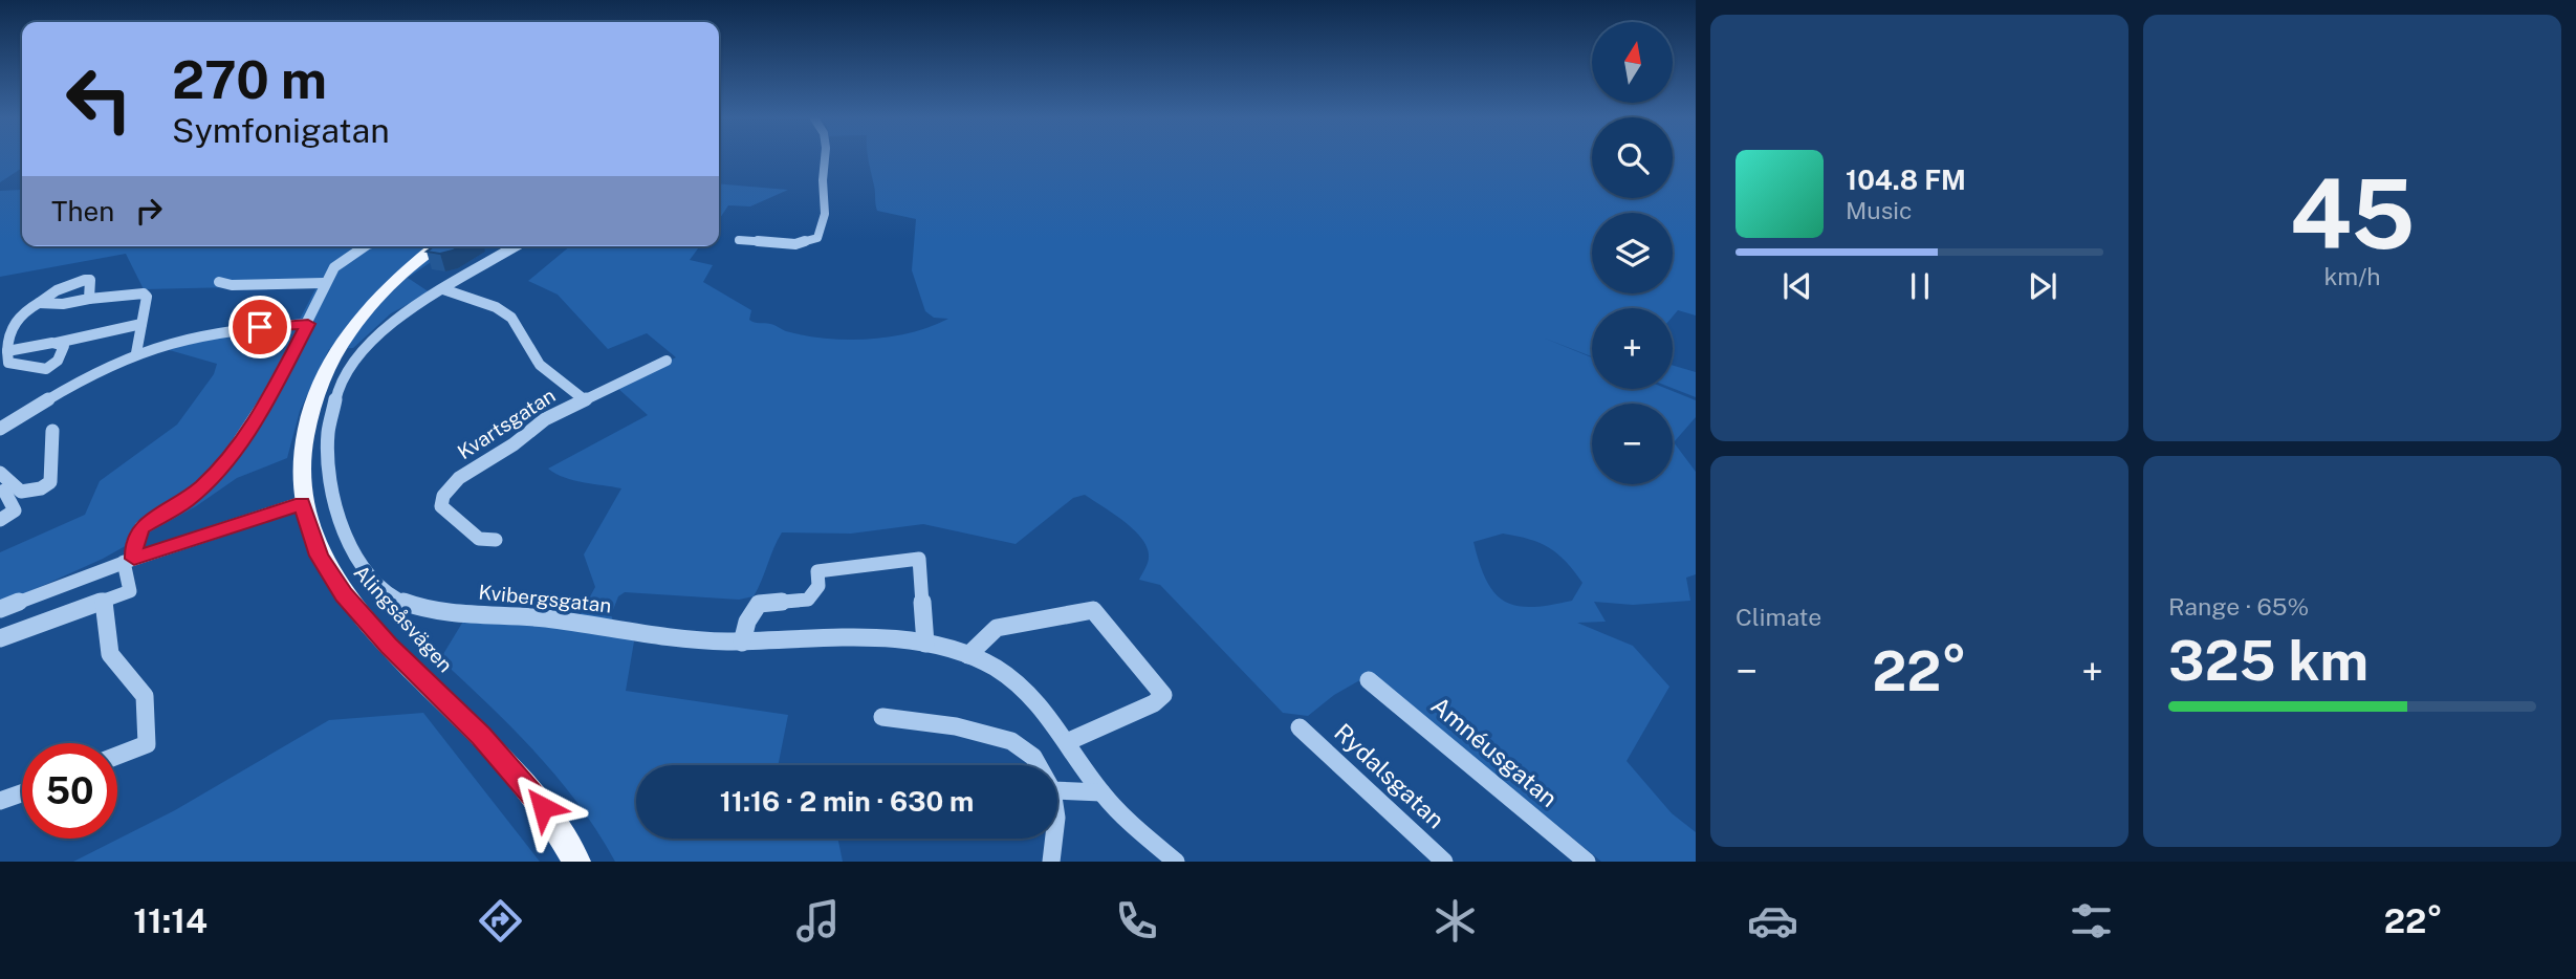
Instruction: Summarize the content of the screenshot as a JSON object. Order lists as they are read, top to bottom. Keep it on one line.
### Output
{"streets":{"main road":["Alingsåsvägen"],"street":["Kvartsgatan","Kvibergsgatan","Amnéusgatan","Rydalsgatan"]},"north":"top","page":{"tile":[["45","km/h"],"Climate",["Range · 65%","325 km"]],"map_buttons":["+","−"],"turn":["270 m","Symfonigatan"],"song":["104.8 FM","Music"],"then":"Then","heat":["−","22°","+"],"limit":"50","trip":"11:16 · 2 min · 630 m","tabs":["11:14","22°"]}}
